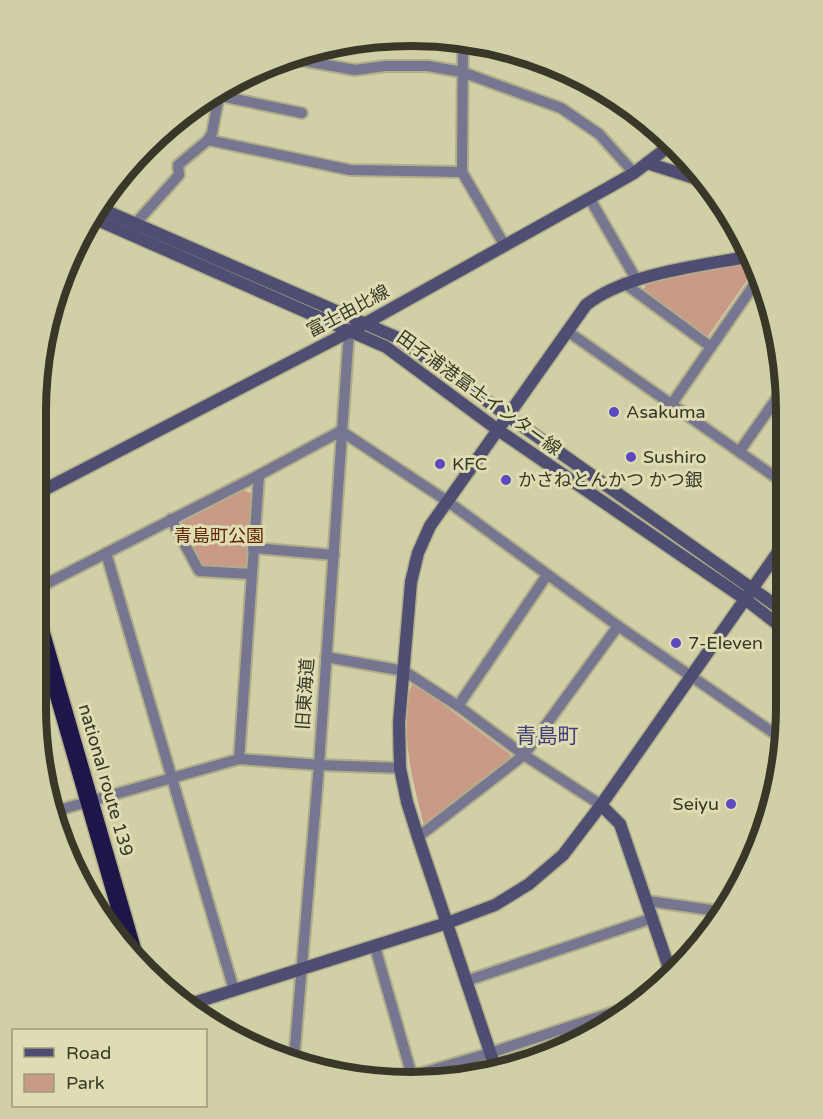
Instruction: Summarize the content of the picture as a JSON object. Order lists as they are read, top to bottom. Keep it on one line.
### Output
{"streets":{"highway":["national route 139"],"main road":["富士由比線","田子浦港富士インター線"],"street":["旧東海道"]},"crossings":[["富士由比線","田子浦港富士インター線"],["富士由比線","旧東海道"],["田子浦港富士インター線","旧東海道"]],"districts":["青島町"],"parks":["青島町公園"],"places":["Asakuma","Sushiro","KFC","かさねとんかつ かつ銀","7-Eleven","Seiyu"],"legend":["Road","Park"]}
